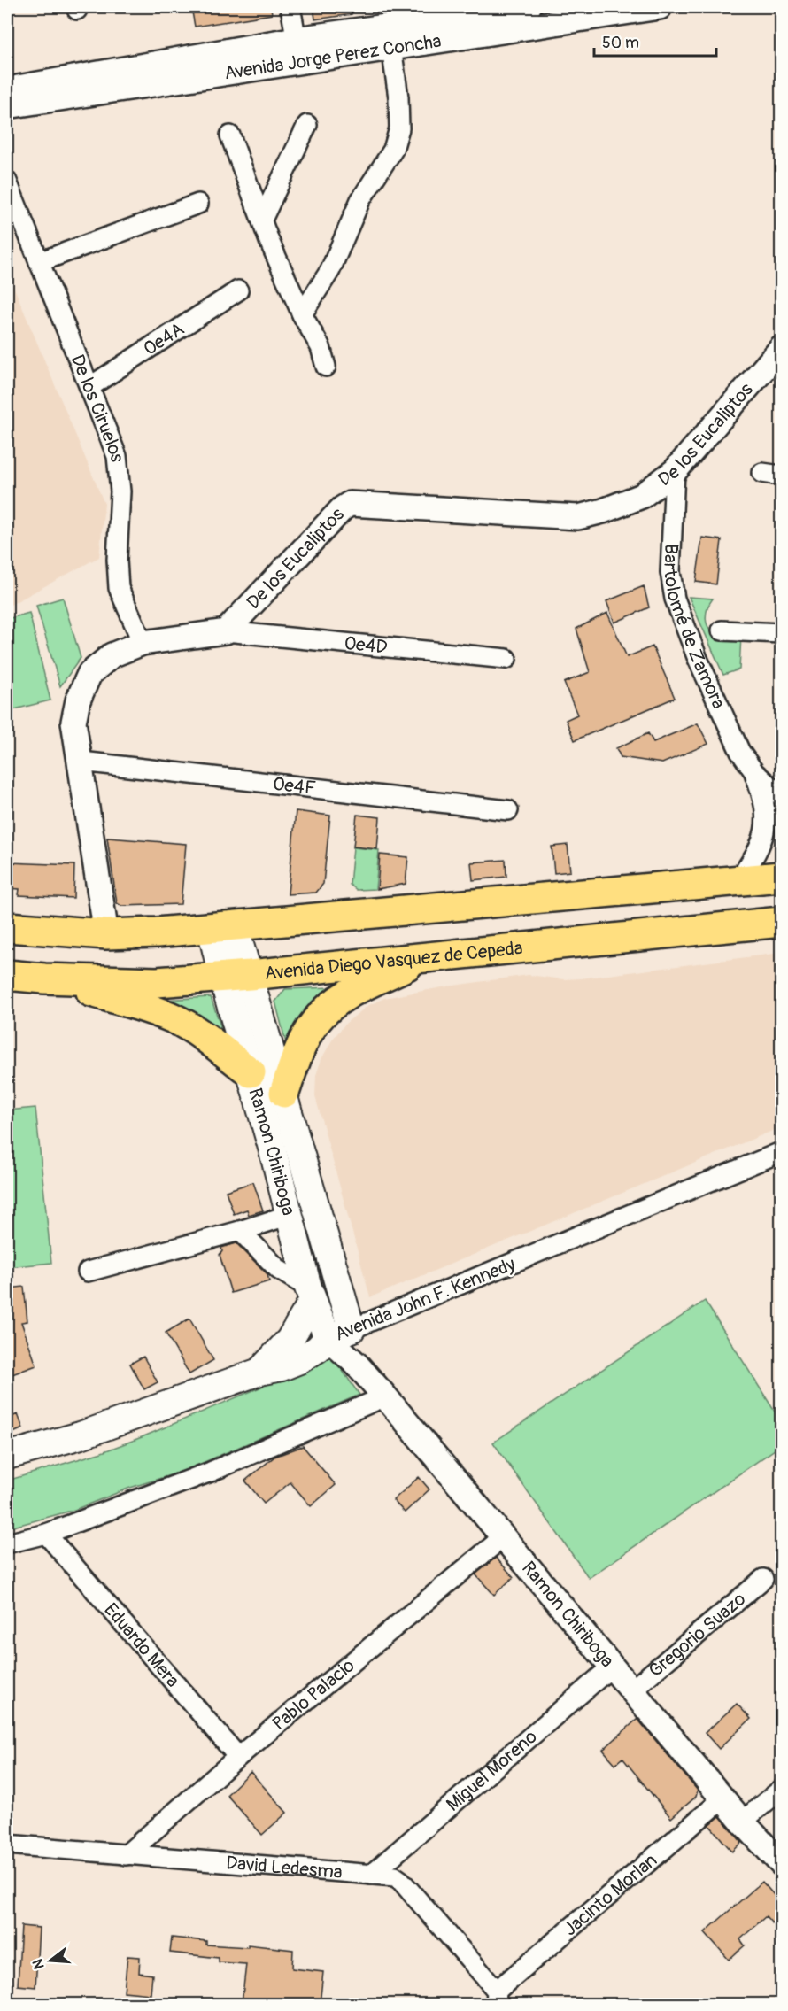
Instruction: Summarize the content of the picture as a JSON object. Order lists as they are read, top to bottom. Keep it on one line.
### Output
{"streets":{"main road":["Avenida Diego Vasquez de Cepeda","Ramon Chiriboga","Avenida John F. Kennedy"],"street":["Avenida Jorge Perez Concha","Oe4A","De los Ciruelos","De los Eucaliptos","Bartolomé de Zamora","Oe4D","Oe4F","Gregorio Suazo","Eduardo Mera","Pablo Palacio","Miguel Moreno","David Ledesma","Jacinto Morlan"]},"crossings":[["Oe4A","De los Ciruelos"],["De los Eucaliptos","Bartolomé de Zamora"],["De los Eucaliptos","Oe4D"],["Avenida Diego Vasquez de Cepeda","Ramon Chiriboga"],["Ramon Chiriboga","Avenida John F. Kennedy"],["Ramon Chiriboga","Gregorio Suazo"],["Ramon Chiriboga","Pablo Palacio"],["Ramon Chiriboga","Miguel Moreno"],["Ramon Chiriboga","Jacinto Morlan"],["Eduardo Mera","Pablo Palacio"],["Pablo Palacio","David Ledesma"],["Miguel Moreno","David Ledesma"],["David Ledesma","Jacinto Morlan"]],"scale_bar":"50 m","north":"left"}
